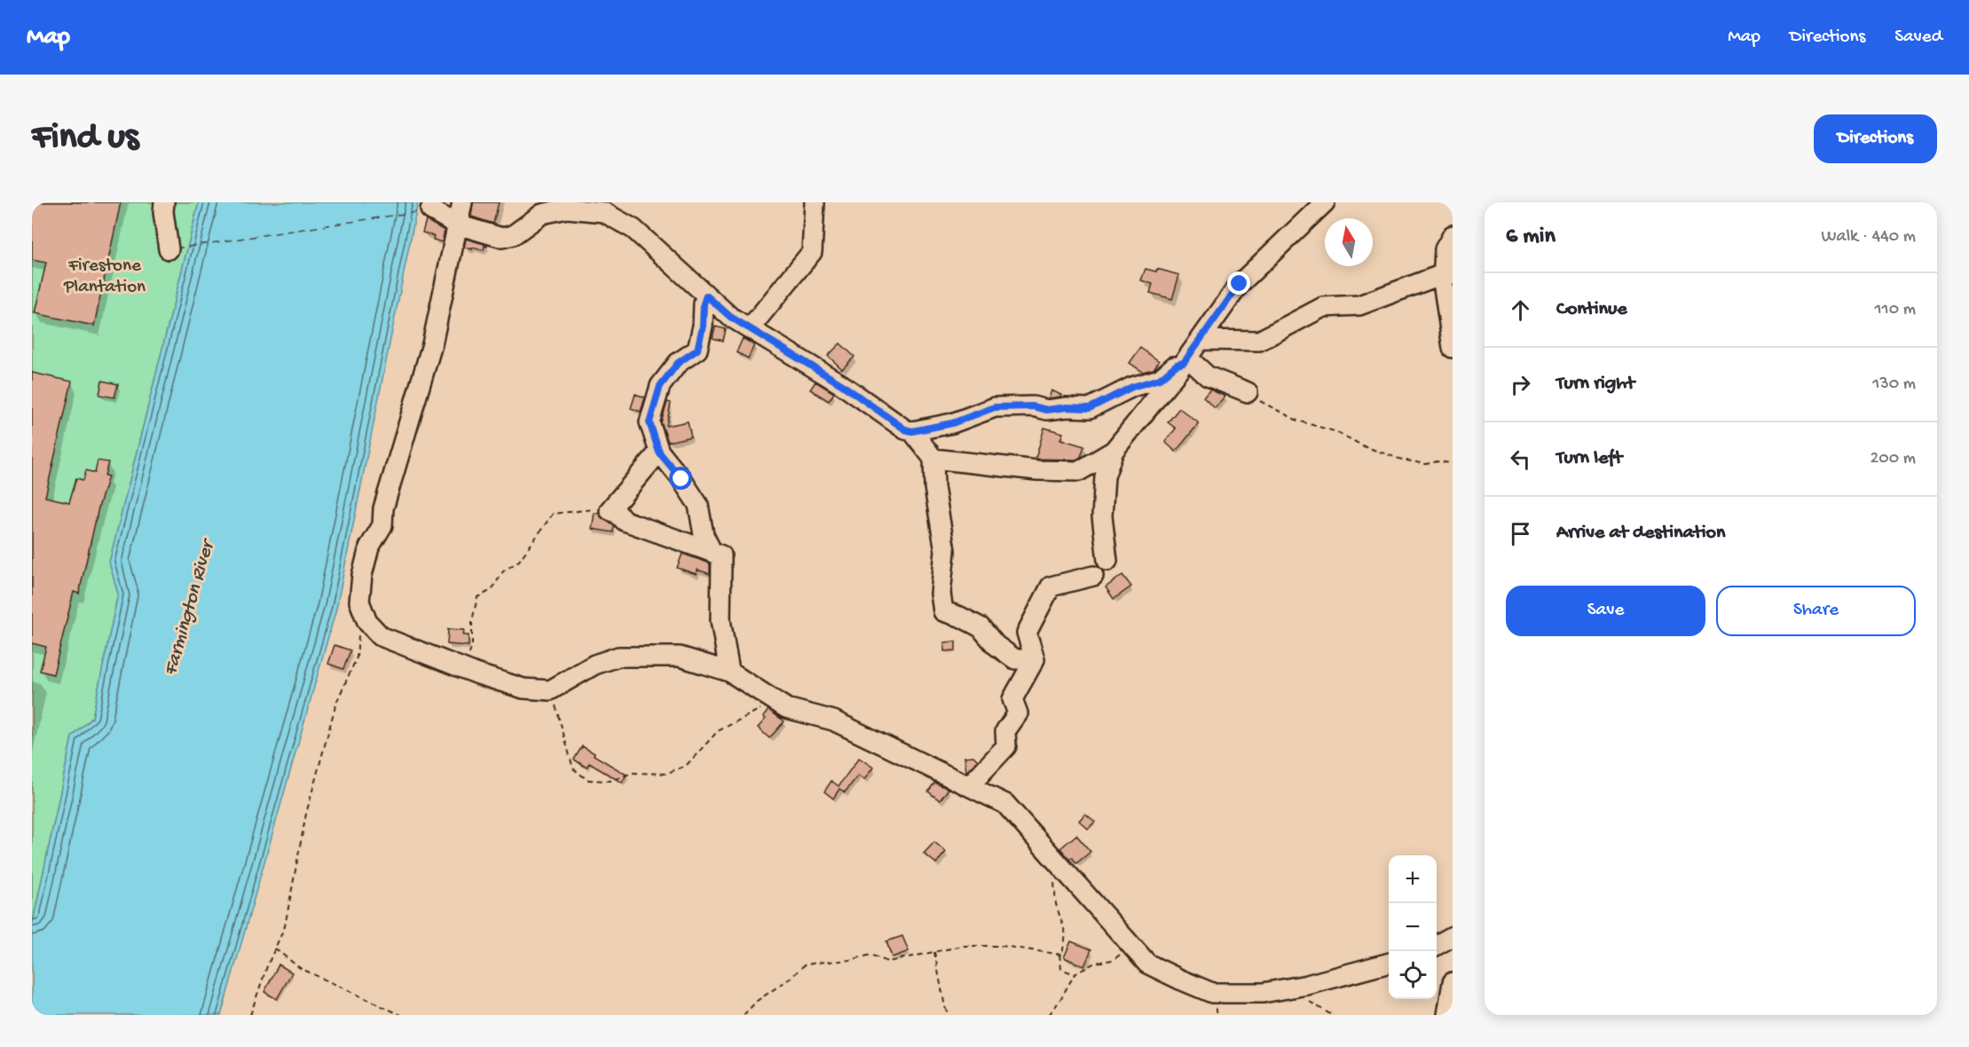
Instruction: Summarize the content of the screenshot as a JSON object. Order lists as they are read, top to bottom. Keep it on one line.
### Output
{"water":["Farmington River"],"parks":["Firestone Plantation"],"north":"top","page":{"header":"Map","nav":["Map","Directions","Saved"],"buttons":["Directions",["Save","Share"]],"title":"Find us","heading":["6 min","Walk · 440 m"],"list":[["Continue","110 m"],["Turn right","130 m"],["Turn left","200 m"],"Arrive at destination"],"map_buttons":["+","−"]}}
